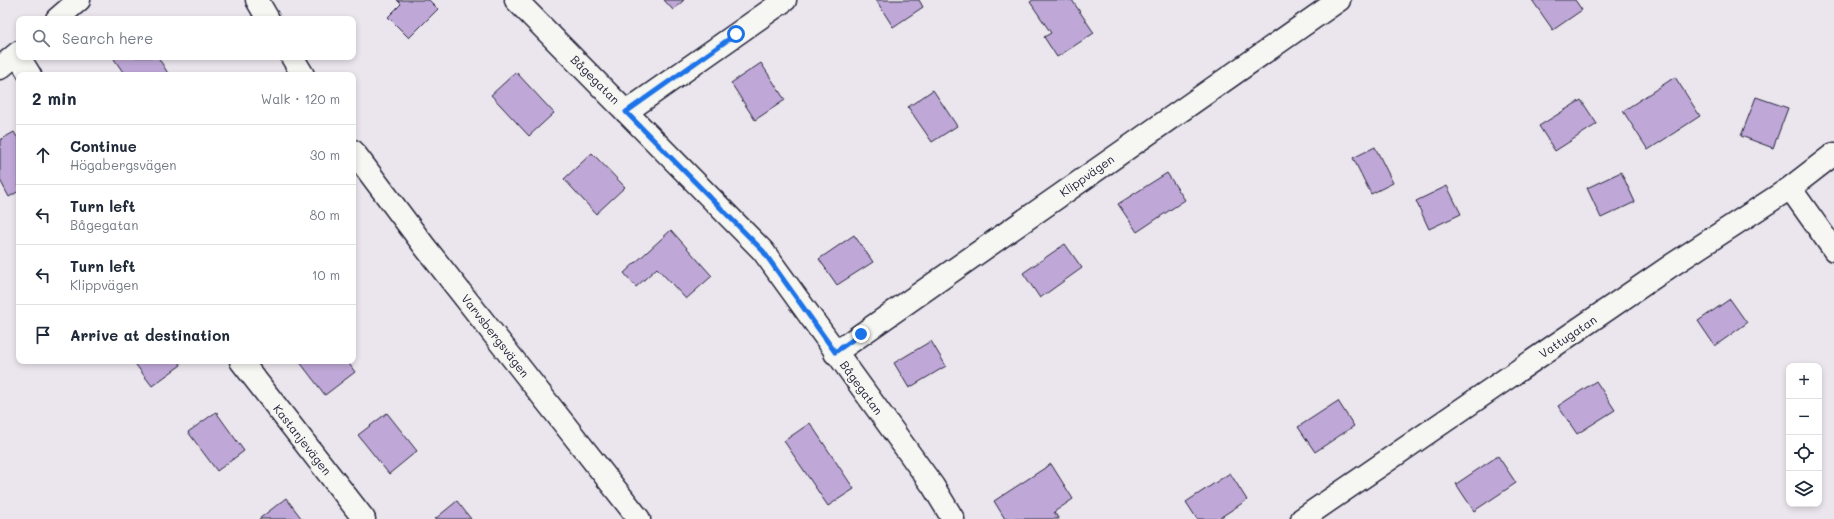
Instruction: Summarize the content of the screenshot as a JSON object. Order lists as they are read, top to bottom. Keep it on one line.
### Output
{"streets":{"street":["Bågegatan","Klippvägen","Varvsbergsvägen","Vattugatan","Kastanjevägen"]},"crossings":[["Bågegatan","Klippvägen"]],"page":{"search":"Search here","heading":["2 min","Walk · 120 m"],"list":[["Continue","Högabergsvägen","30 m"],["Turn left","Bågegatan","80 m"],["Turn left","Klippvägen","10 m"],"Arrive at destination"],"map_buttons":["+","−"]}}
